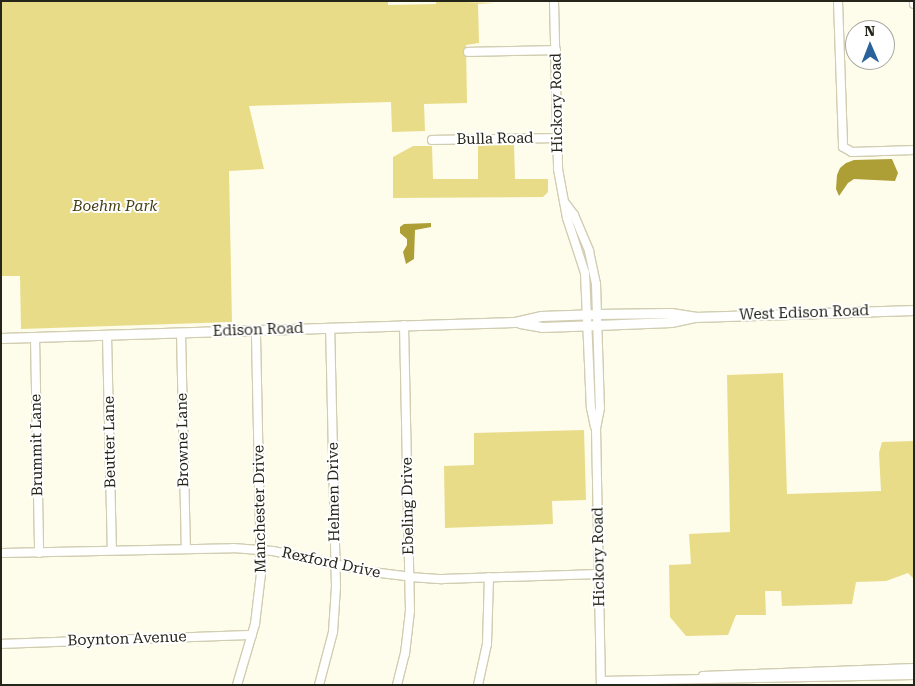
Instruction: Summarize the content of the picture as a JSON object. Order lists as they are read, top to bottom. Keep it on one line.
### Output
{"streets":{"main road":["West Edison Road","Edison Road"],"street":["Hickory Road","Bulla Road","Browne Lane","Beutter Lane","Brummit Lane","Helmen Drive","Ebeling Drive","Manchester Drive","Rexford Drive","Boynton Avenue"]},"crossings":[["Hickory Road","Bulla Road"],["Hickory Road","West Edison Road"],["Hickory Road","Edison Road"],["Hickory Road","Rexford Drive"],["West Edison Road","Edison Road"],["Edison Road","Browne Lane"],["Edison Road","Beutter Lane"],["Edison Road","Brummit Lane"],["Edison Road","Helmen Drive"],["Edison Road","Ebeling Drive"],["Edison Road","Manchester Drive"],["Browne Lane","Rexford Drive"],["Beutter Lane","Rexford Drive"],["Brummit Lane","Rexford Drive"],["Helmen Drive","Rexford Drive"],["Ebeling Drive","Rexford Drive"],["Manchester Drive","Rexford Drive"],["Manchester Drive","Boynton Avenue"]],"parks":["Boehm Park"],"north":"top"}
